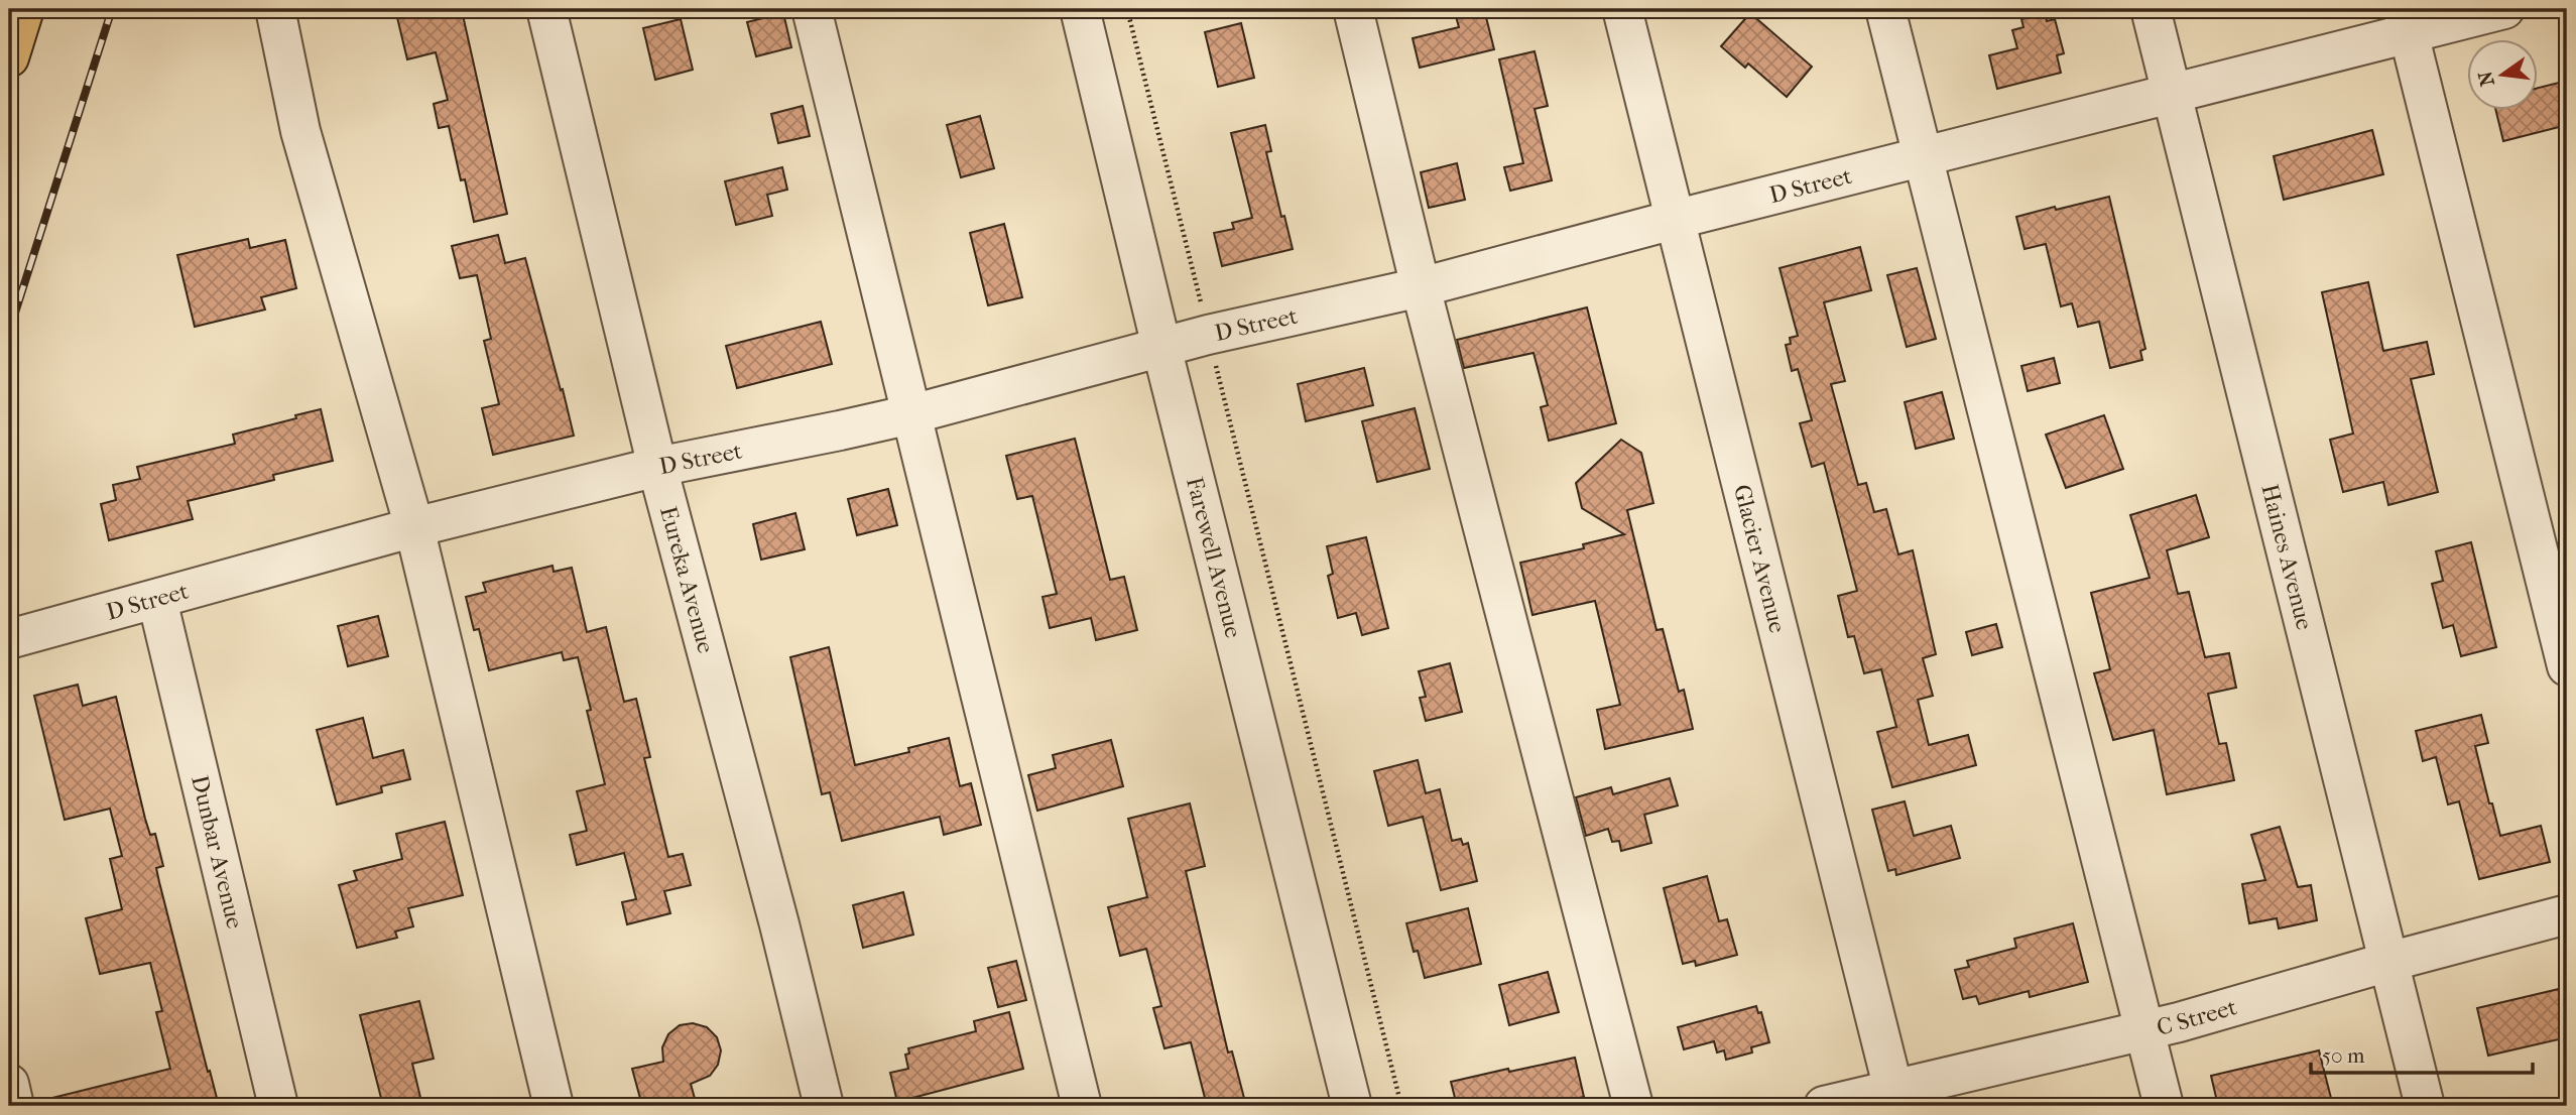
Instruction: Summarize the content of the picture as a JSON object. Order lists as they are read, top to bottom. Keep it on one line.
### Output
{"streets":{"street":["D Street","Farewell Avenue","Glacier Avenue","Haines Avenue","Eureka Avenue","Dunbar Avenue","C Street"]},"crossings":[["D Street","Farewell Avenue"],["D Street","Glacier Avenue"],["D Street","Haines Avenue"],["D Street","Eureka Avenue"],["D Street","Dunbar Avenue"],["Glacier Avenue","C Street"],["Haines Avenue","C Street"]],"scale_bar":"50 m","north":"left"}
